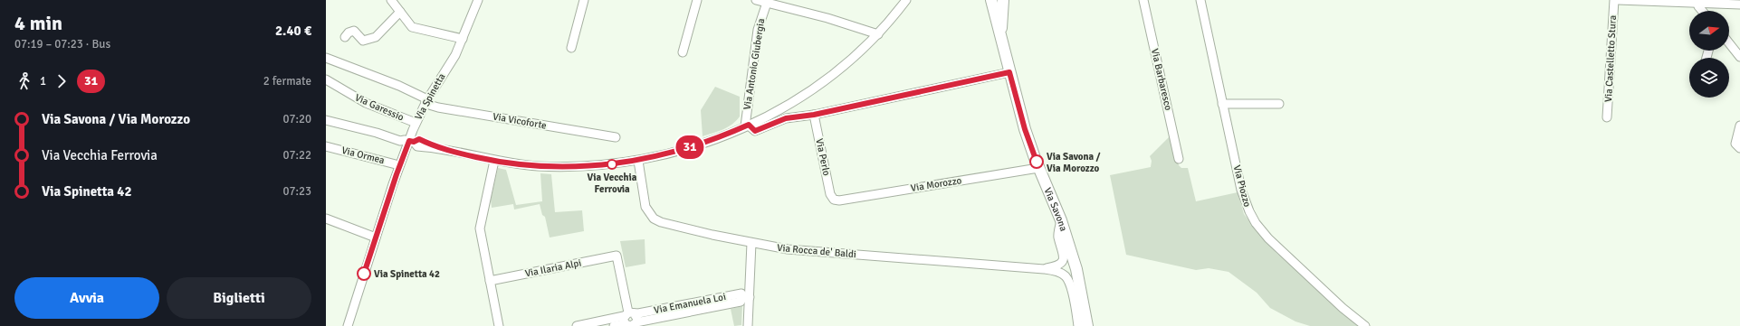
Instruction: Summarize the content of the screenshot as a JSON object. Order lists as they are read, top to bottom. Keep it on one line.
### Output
{"streets":{"main road":["Via Savona"],"street":["Via Castelletto Stura","Via Antonio Giubergia","Via Barbaresco","Via Spinetta","Via Garessio","Via Vicoforte","Via Ormea","Via Perlo","Via Morozzo","Via Piozzo","Via Rocca de' Baldi","Via Ilaria Alpi","Via Emanuela Loi"]},"crossings":[["Via Spinetta","Via Garessio"],["Via Spinetta","Via Vicoforte"],["Via Spinetta","Via Ormea"],["Via Perlo","Via Morozzo"],["Via Morozzo","Via Savona"],["Via Savona","Via Rocca de' Baldi"],["Via Ilaria Alpi","Via Emanuela Loi"]],"places":["Via Savona / Via Morozzo","Via Vecchia Ferrovia","Via Spinetta 42"],"lines":["bus line 31"],"north":"right","page":{"heading":["4 min","07:19 – 07:23 · Bus","2.40 €"],"on_map":"31","legs":["1","31","2 fermate"],"list":[{"name":"Via Savona / Via Morozzo","value":"07:20"},{"name":"Via Vecchia Ferrovia","value":"07:22"},{"name":"Via Spinetta 42","value":"07:23"}],"buttons":["Avvia","Biglietti"]}}
